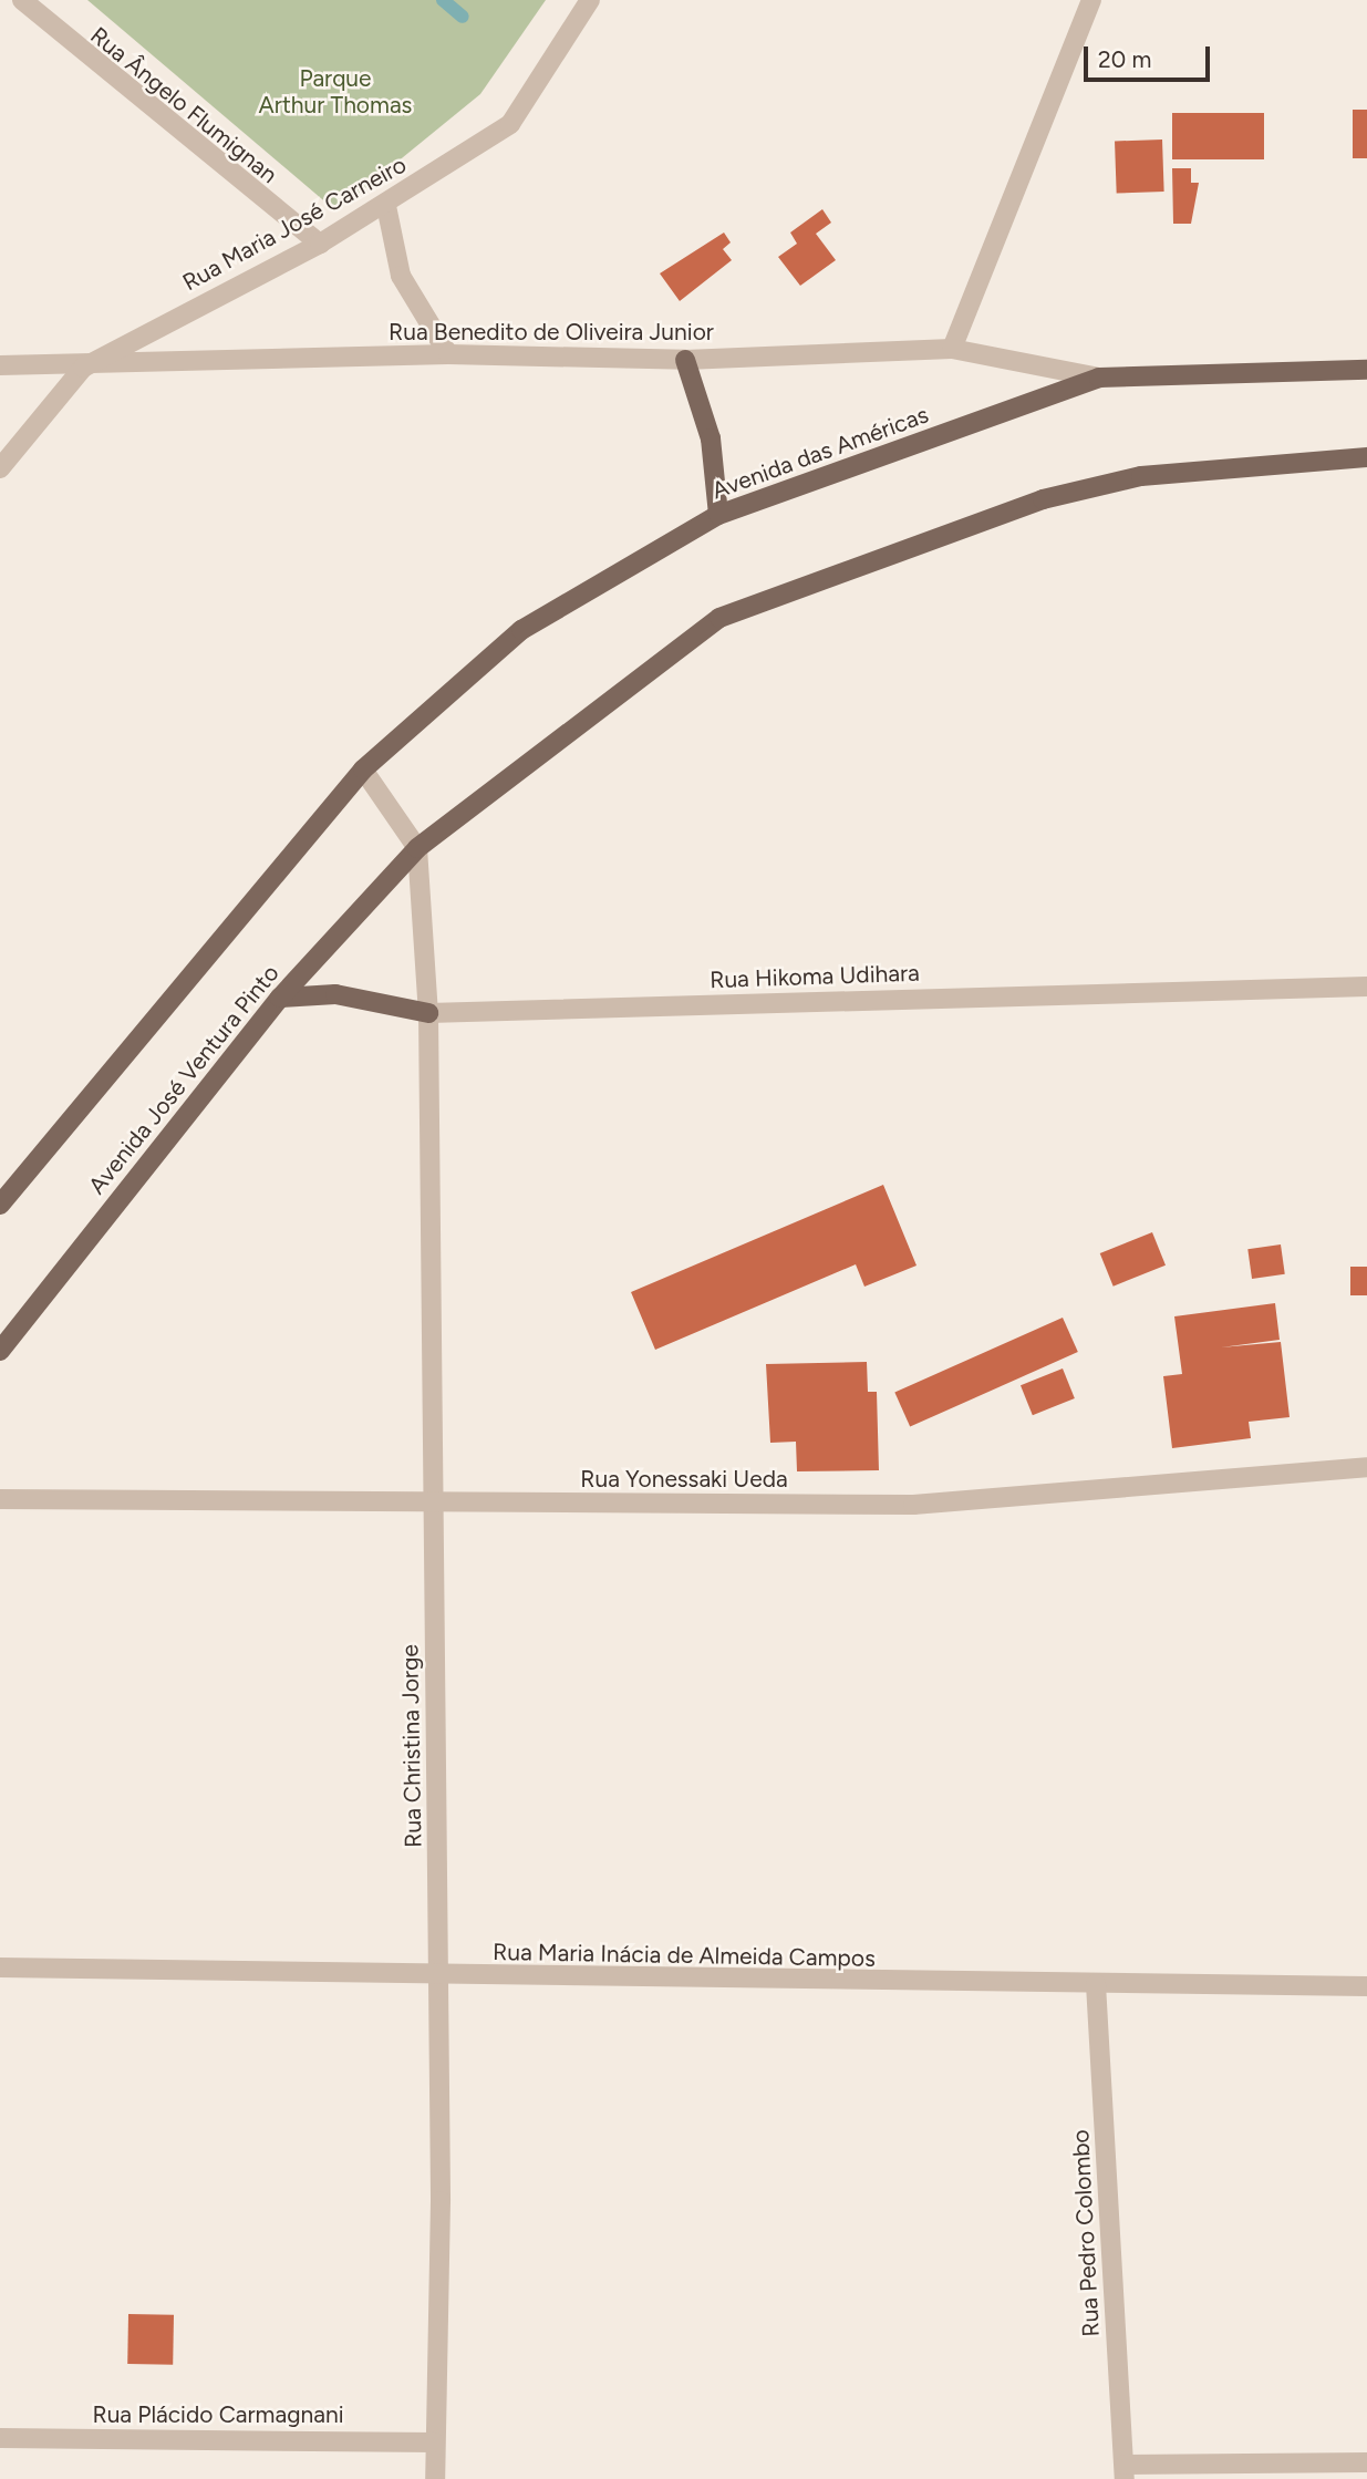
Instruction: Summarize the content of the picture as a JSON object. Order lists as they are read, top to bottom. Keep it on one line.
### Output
{"streets":{"main road":["Avenida das Américas","Avenida José Ventura Pinto"],"street":["Rua Ângelo Flumignan","Rua Maria José Carneiro","Rua Benedito de Oliveira Junior","Rua Hikoma Udihara","Rua Yonessaki Ueda","Rua Christina Jorge","Rua Maria Inácia de Almeida Campos","Rua Pedro Colombo","Rua Plácido Carmagnani"]},"crossings":[["Rua Ângelo Flumignan","Rua Maria José Carneiro"],["Rua Maria José Carneiro","Rua Benedito de Oliveira Junior"],["Rua Benedito de Oliveira Junior","Avenida das Américas"],["Rua Hikoma Udihara","Rua Christina Jorge"],["Rua Yonessaki Ueda","Rua Christina Jorge"],["Rua Christina Jorge","Rua Maria Inácia de Almeida Campos"],["Rua Christina Jorge","Rua Plácido Carmagnani"],["Rua Maria Inácia de Almeida Campos","Rua Pedro Colombo"]],"parks":["Parque Arthur Thomas"],"scale_bar":"20 m"}
